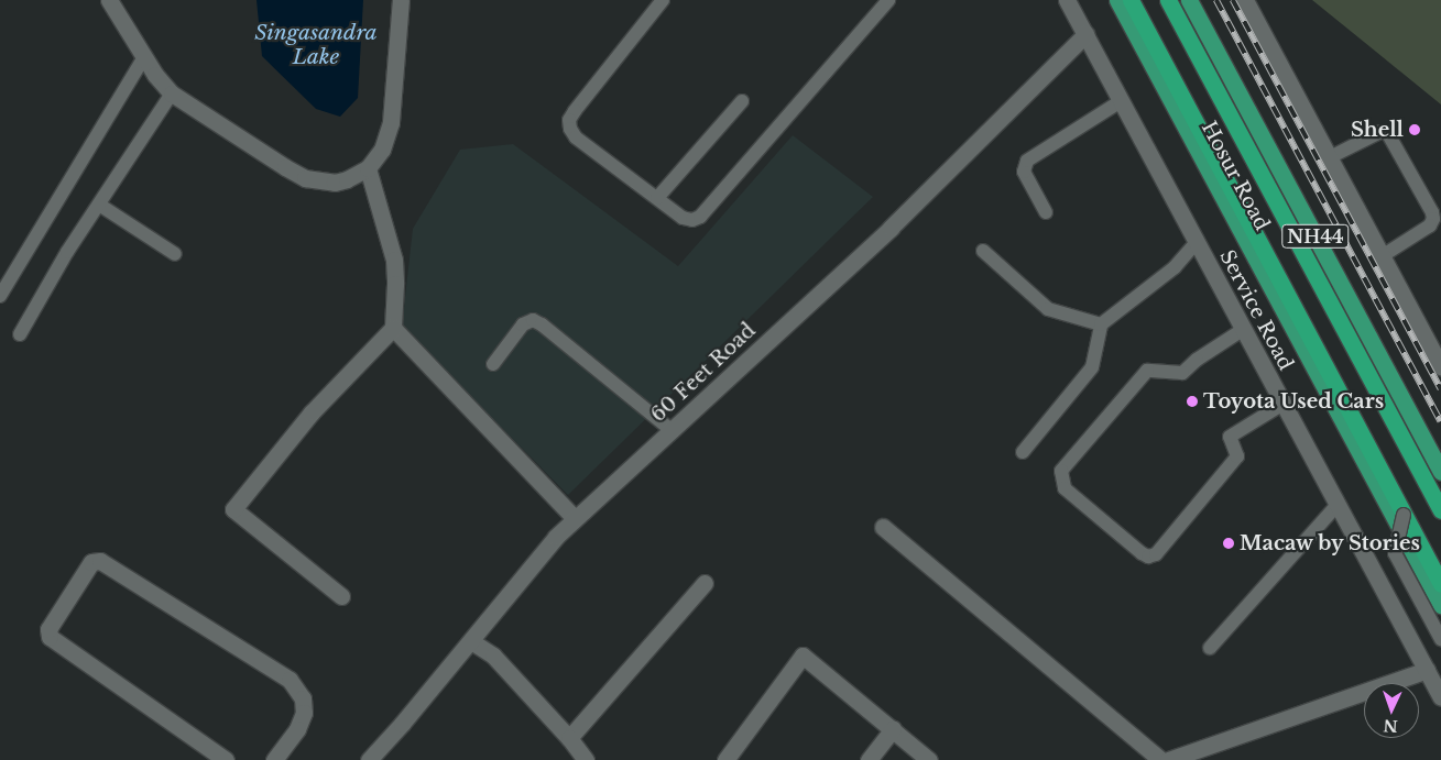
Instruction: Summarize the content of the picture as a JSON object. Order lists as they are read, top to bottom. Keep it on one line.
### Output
{"streets":{"highway":["Hosur Road","NH44"],"street":["Service Road","60 Feet Road"]},"crossings":[["Service Road","60 Feet Road"]],"water":["Singasandra Lake"],"places":["Shell","Toyota Used Cars","Macaw by Stories"],"north":"bottom"}
